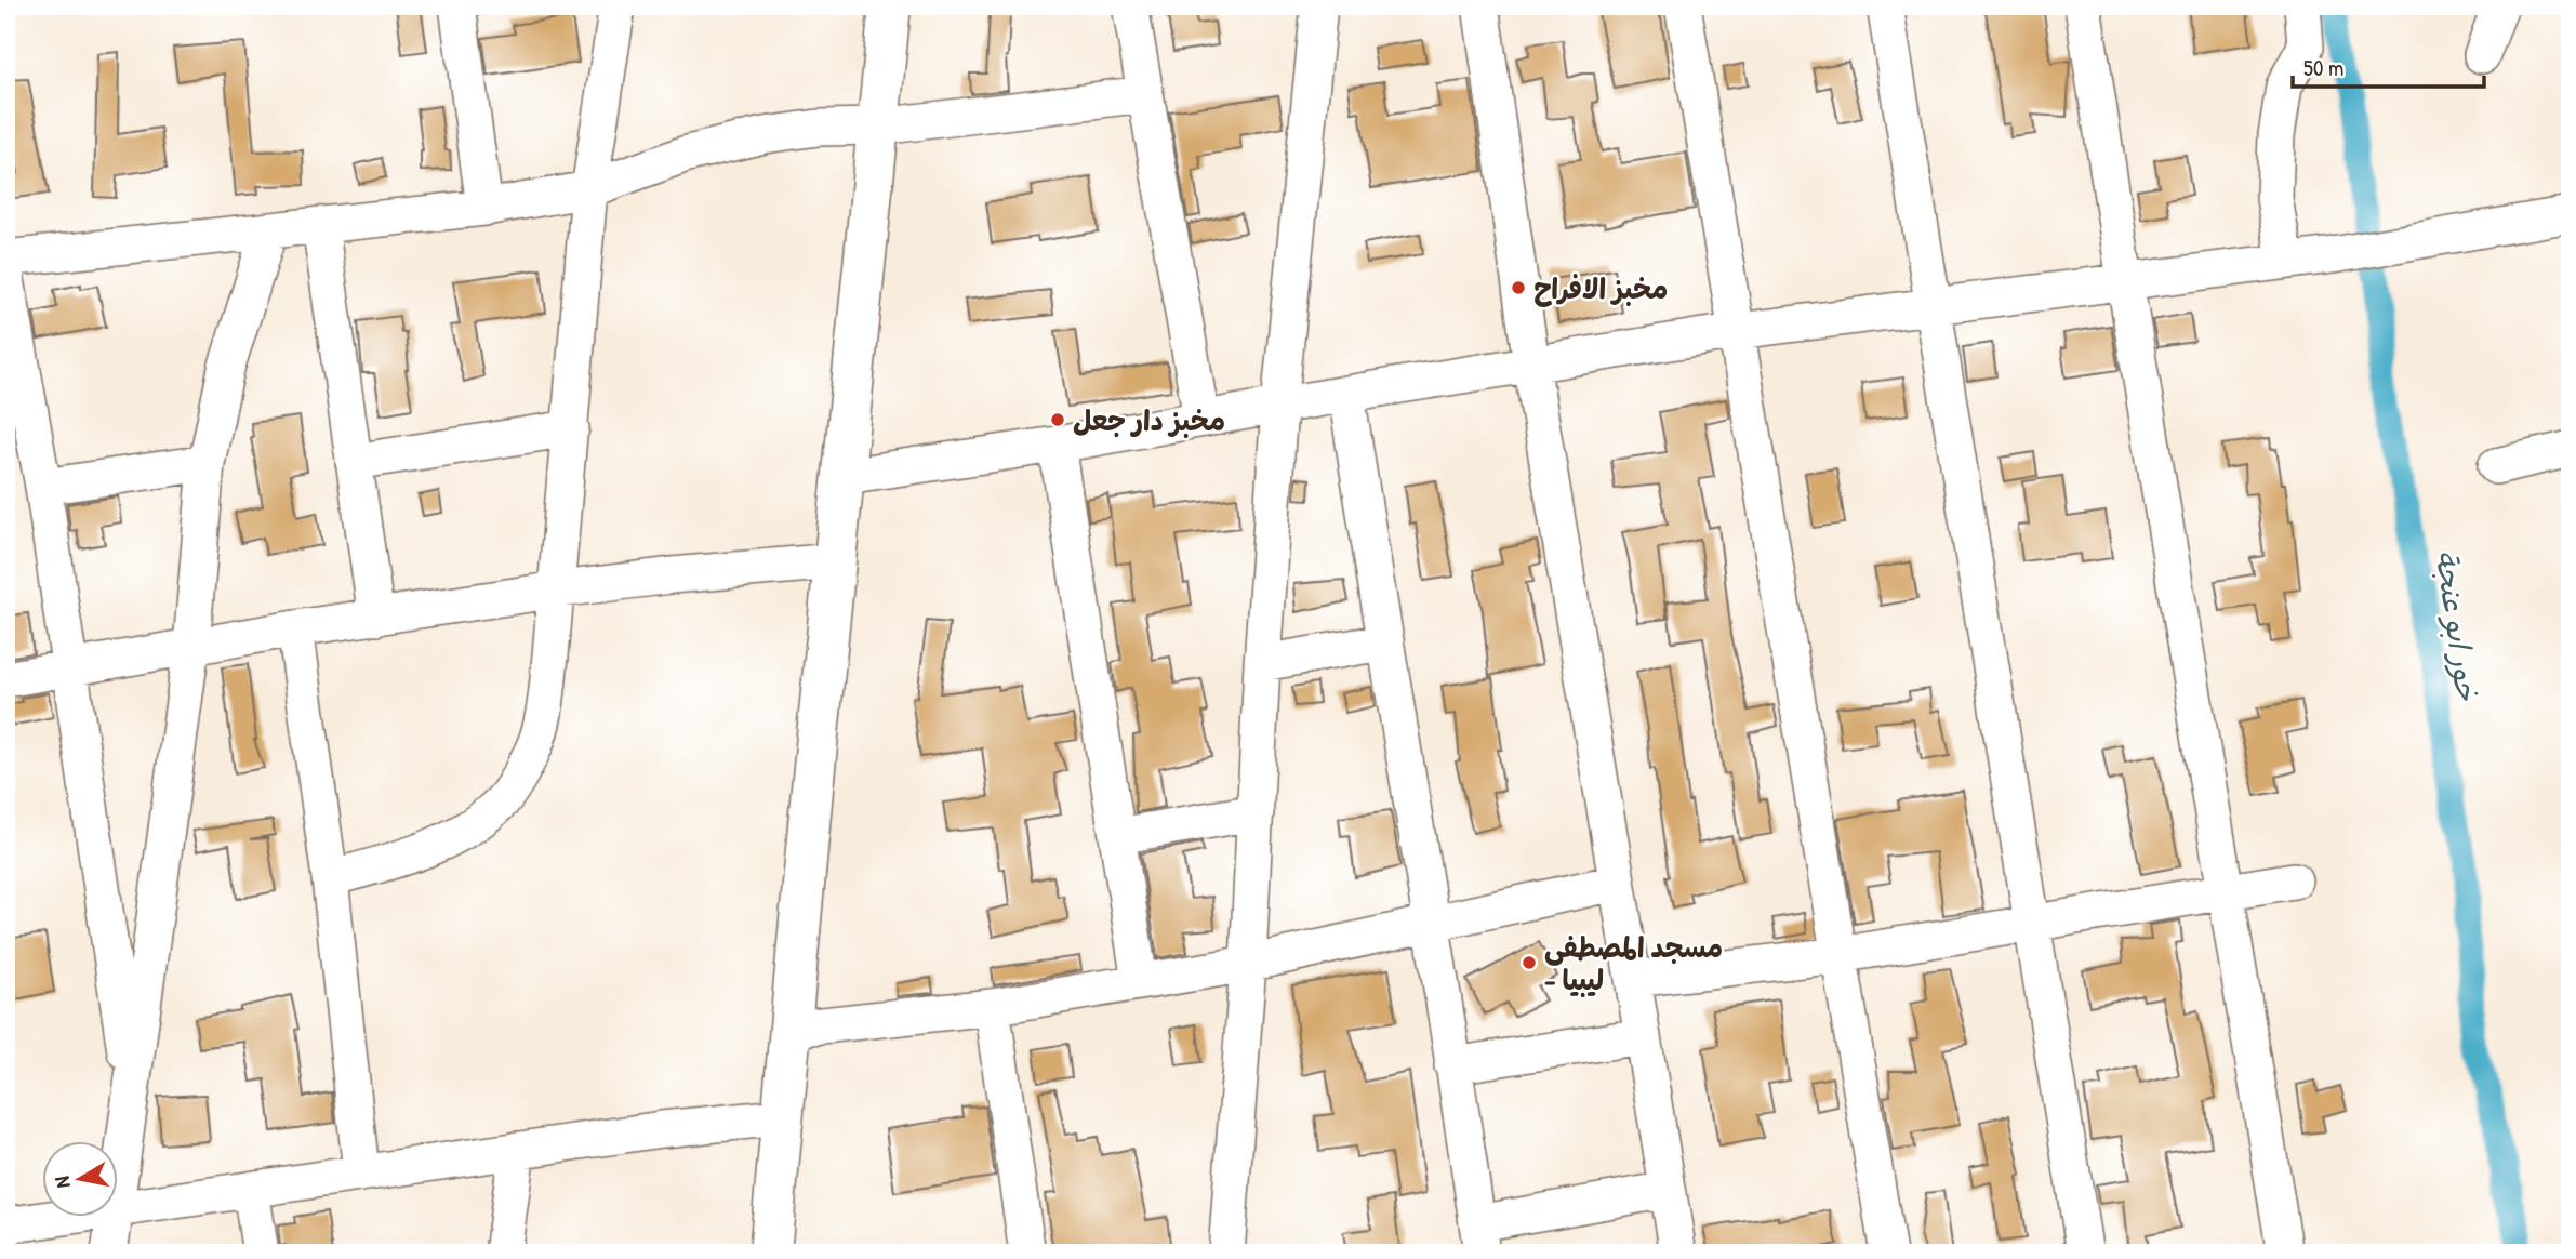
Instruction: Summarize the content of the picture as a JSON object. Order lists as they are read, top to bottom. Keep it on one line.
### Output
{"water":["خور ابو عنجة"],"places":["مخبز الافراح","مخبز دار جعل","مسجد المصطفى - ليبيا"],"scale_bar":"50 m","north":"left"}
